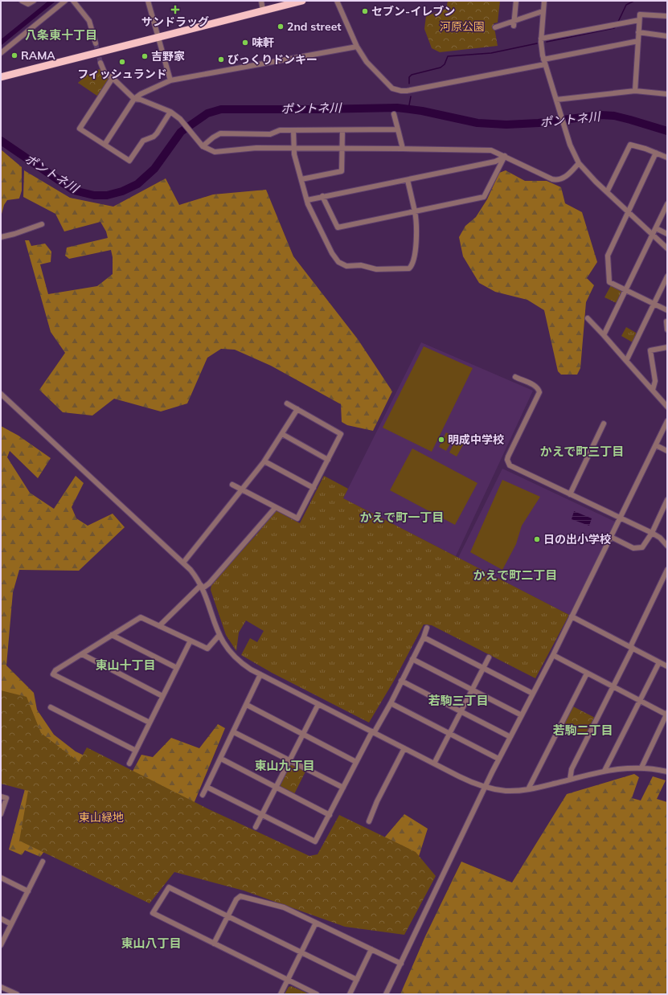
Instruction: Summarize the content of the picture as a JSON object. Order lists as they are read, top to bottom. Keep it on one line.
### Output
{"districts":["八条東十丁目","かえで町三丁目","かえで町一丁目","かえで町二丁目","東山十丁目","若駒三丁目","若駒二丁目","東山九丁目","東山八丁目"],"water":["ポントネ川"],"parks":["河原公園","東山緑地"],"places":{"health":["サンドラッグ"],"other":["セブン-イレブン","2nd street","味軒","RAMA","吉野家","びっくりドンキー","フィッシュランド","明成中学校","日の出小学校"]}}
